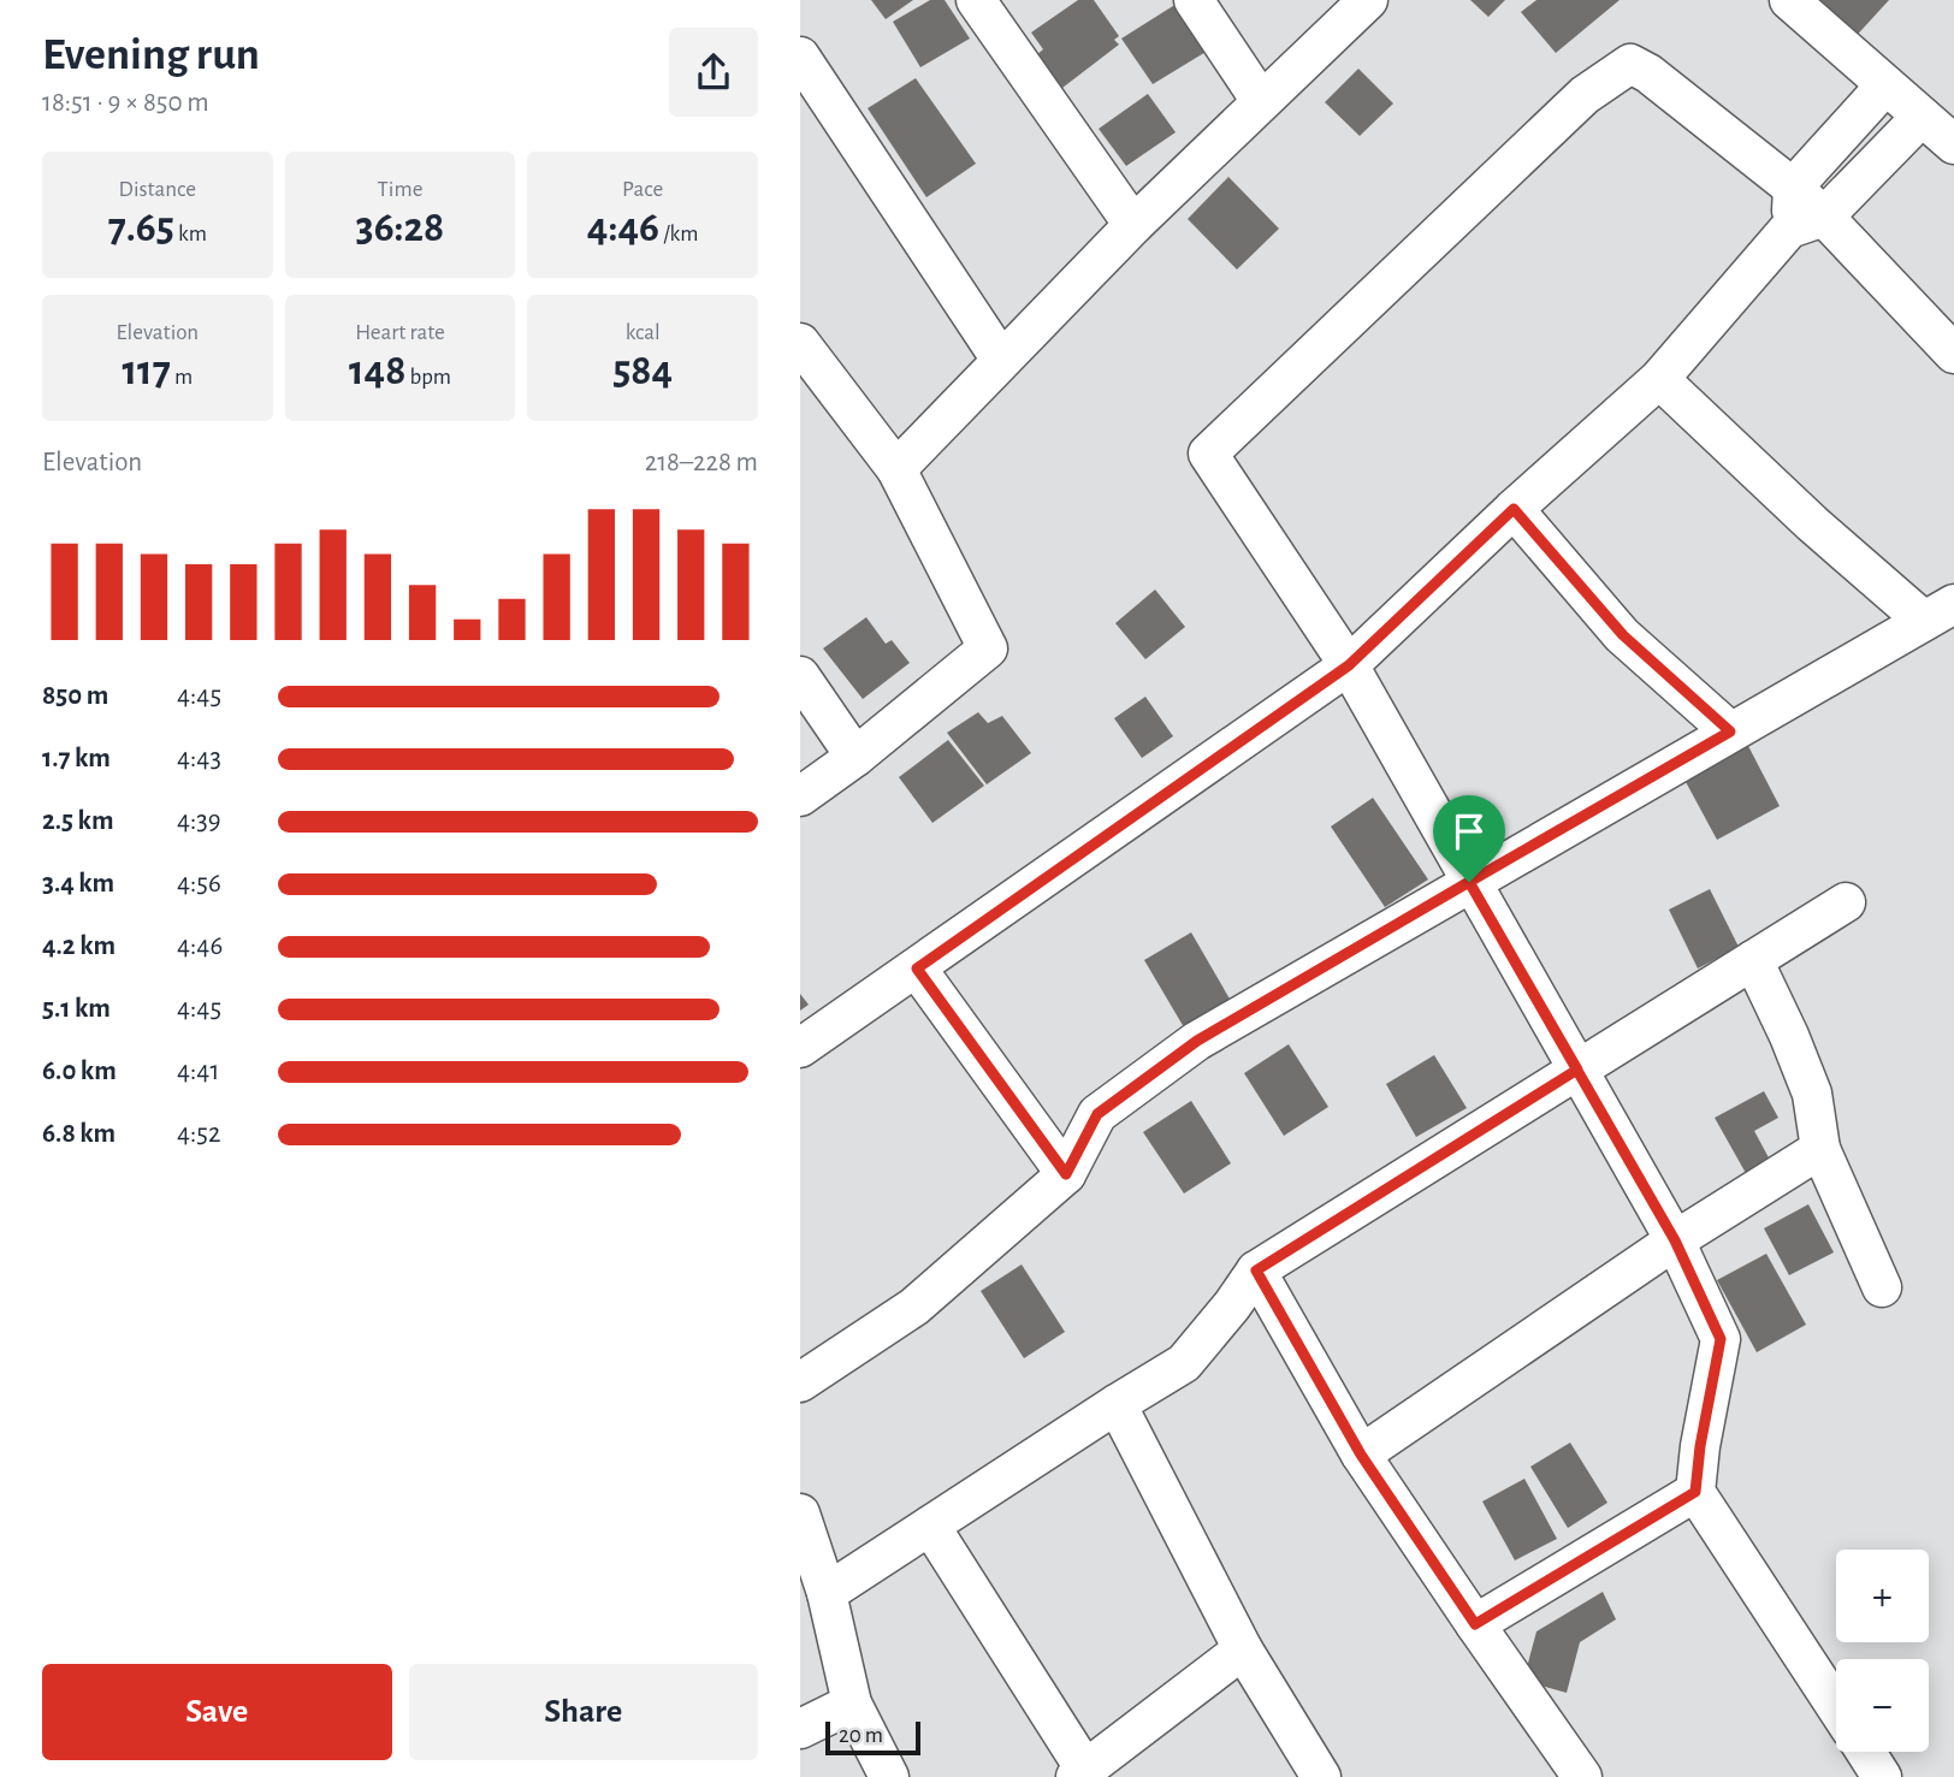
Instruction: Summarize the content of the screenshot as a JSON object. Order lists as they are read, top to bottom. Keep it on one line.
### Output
{"scale_bar":"20 m","page":{"heading":["Evening run","18:51 · 9 × 850 m"],"stats":[["Distance","7.65 km"],["Time","36:28"],["Pace","4:46 /km"],["Elevation","117 m"],["Heart rate","148 bpm"],["kcal","584"]],"chart":["Elevation","218–228 m"],"list":[{"name":"850 m","note":"4:45"},{"name":"1.7 km","note":"4:43"},{"name":"2.5 km","note":"4:39"},{"name":"3.4 km","note":"4:56"},{"name":"4.2 km","note":"4:46"},{"name":"5.1 km","note":"4:45"},{"name":"6.0 km","note":"4:41"},{"name":"6.8 km","note":"4:52"}],"map_buttons":["+","−"],"buttons":["Save","Share"],"scale":"20 m"}}
